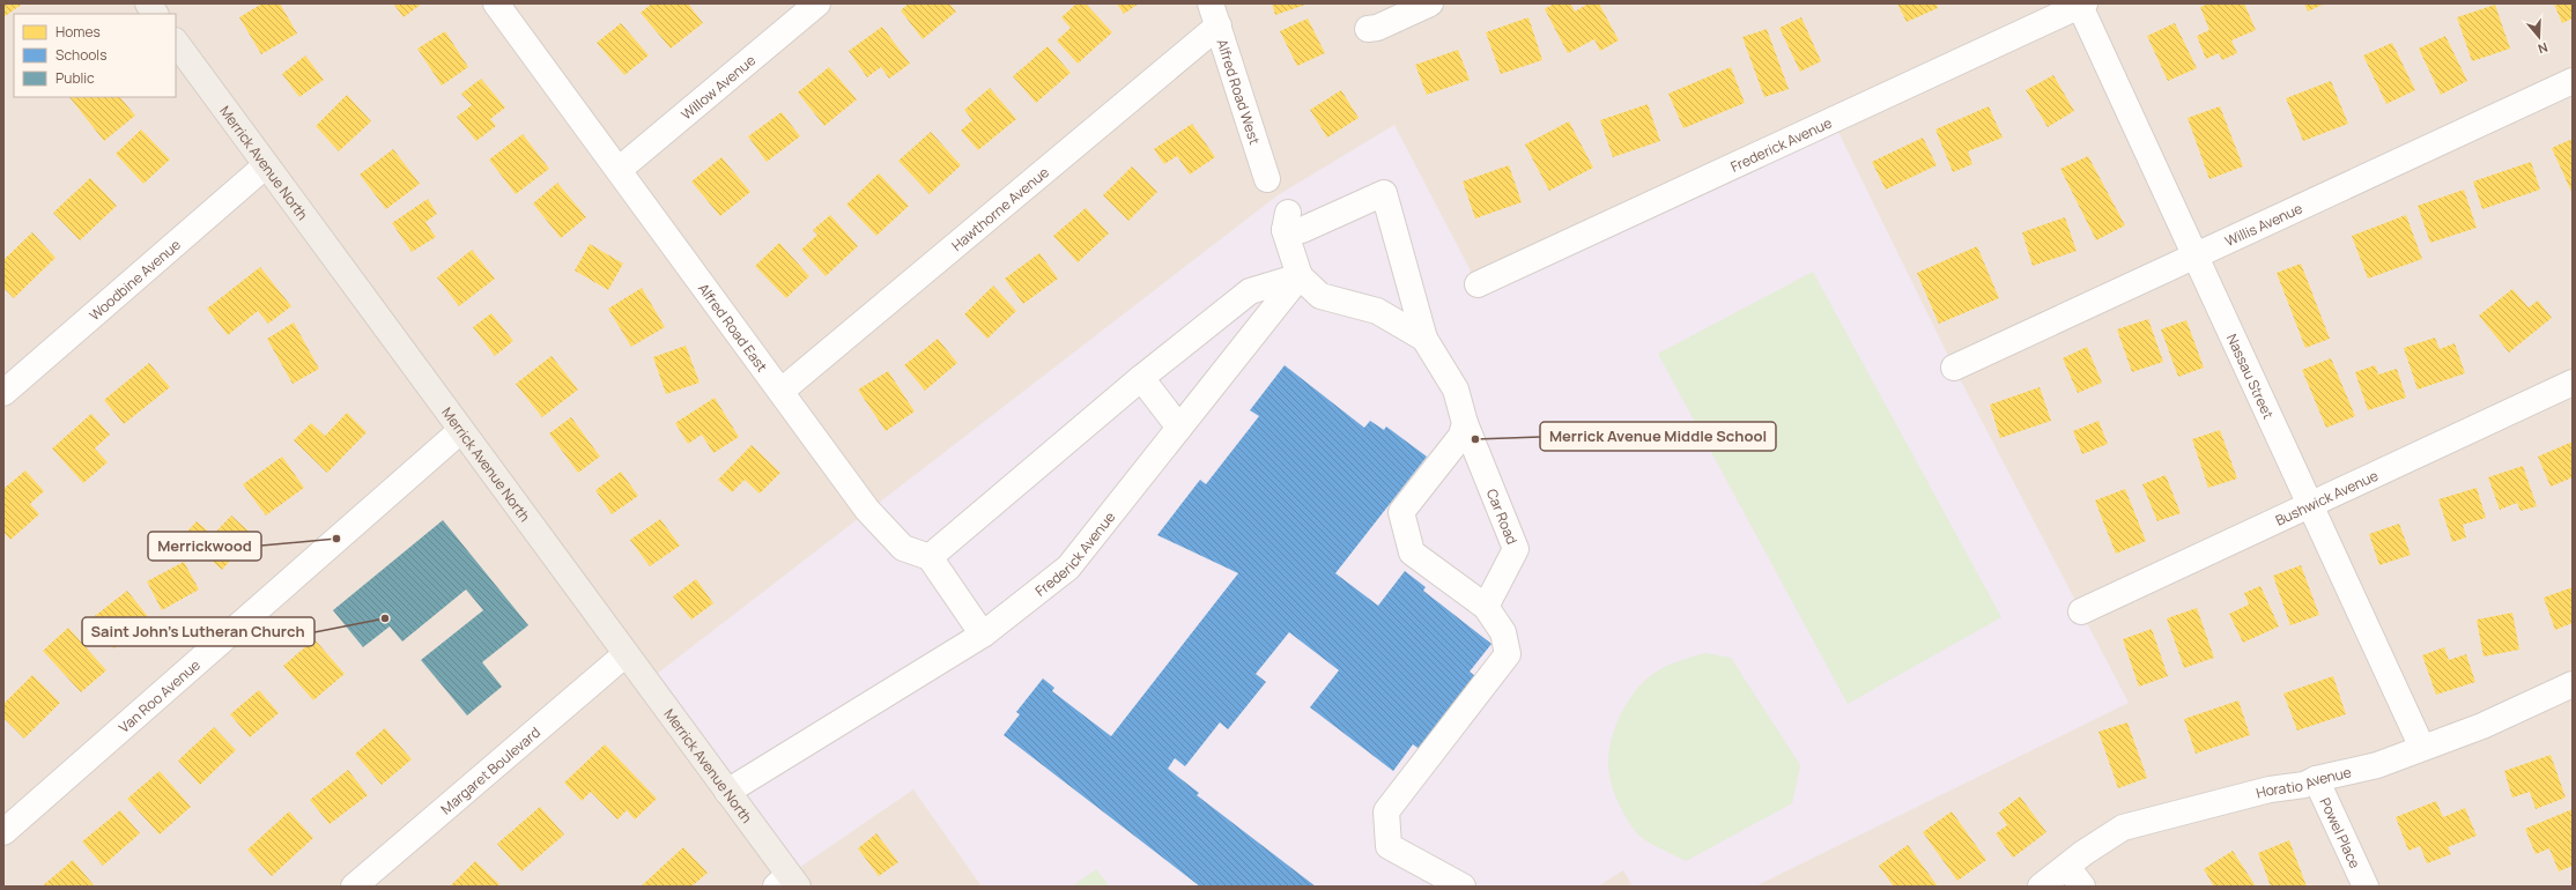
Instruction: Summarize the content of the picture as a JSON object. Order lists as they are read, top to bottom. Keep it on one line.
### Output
{"streets":{"main road":["Merrick Avenue North"],"street":["Willow Avenue","Alfred Road West","Frederick Avenue","Hawthorne Avenue","Willis Avenue","Woodbine Avenue","Alfred Road East","Nassau Street","Bushwick Avenue","Car Road","Van Roo Avenue","Margaret Boulevard","Horatio Avenue","Powel Place"]},"crossings":[["Willow Avenue","Alfred Road East"],["Alfred Road West","Hawthorne Avenue"],["Frederick Avenue","Merrick Avenue North"],["Frederick Avenue","Nassau Street"],["Merrick Avenue North","Woodbine Avenue"],["Merrick Avenue North","Van Roo Avenue"],["Merrick Avenue North","Margaret Boulevard"],["Hawthorne Avenue","Alfred Road East"],["Willis Avenue","Nassau Street"],["Nassau Street","Bushwick Avenue"],["Nassau Street","Horatio Avenue"],["Horatio Avenue","Powel Place"]],"places":["Merrick Avenue Middle School","Merrickwood","Saint John's Lutheran Church"],"legend":["Homes","Schools","Public"],"north":"bottom"}
